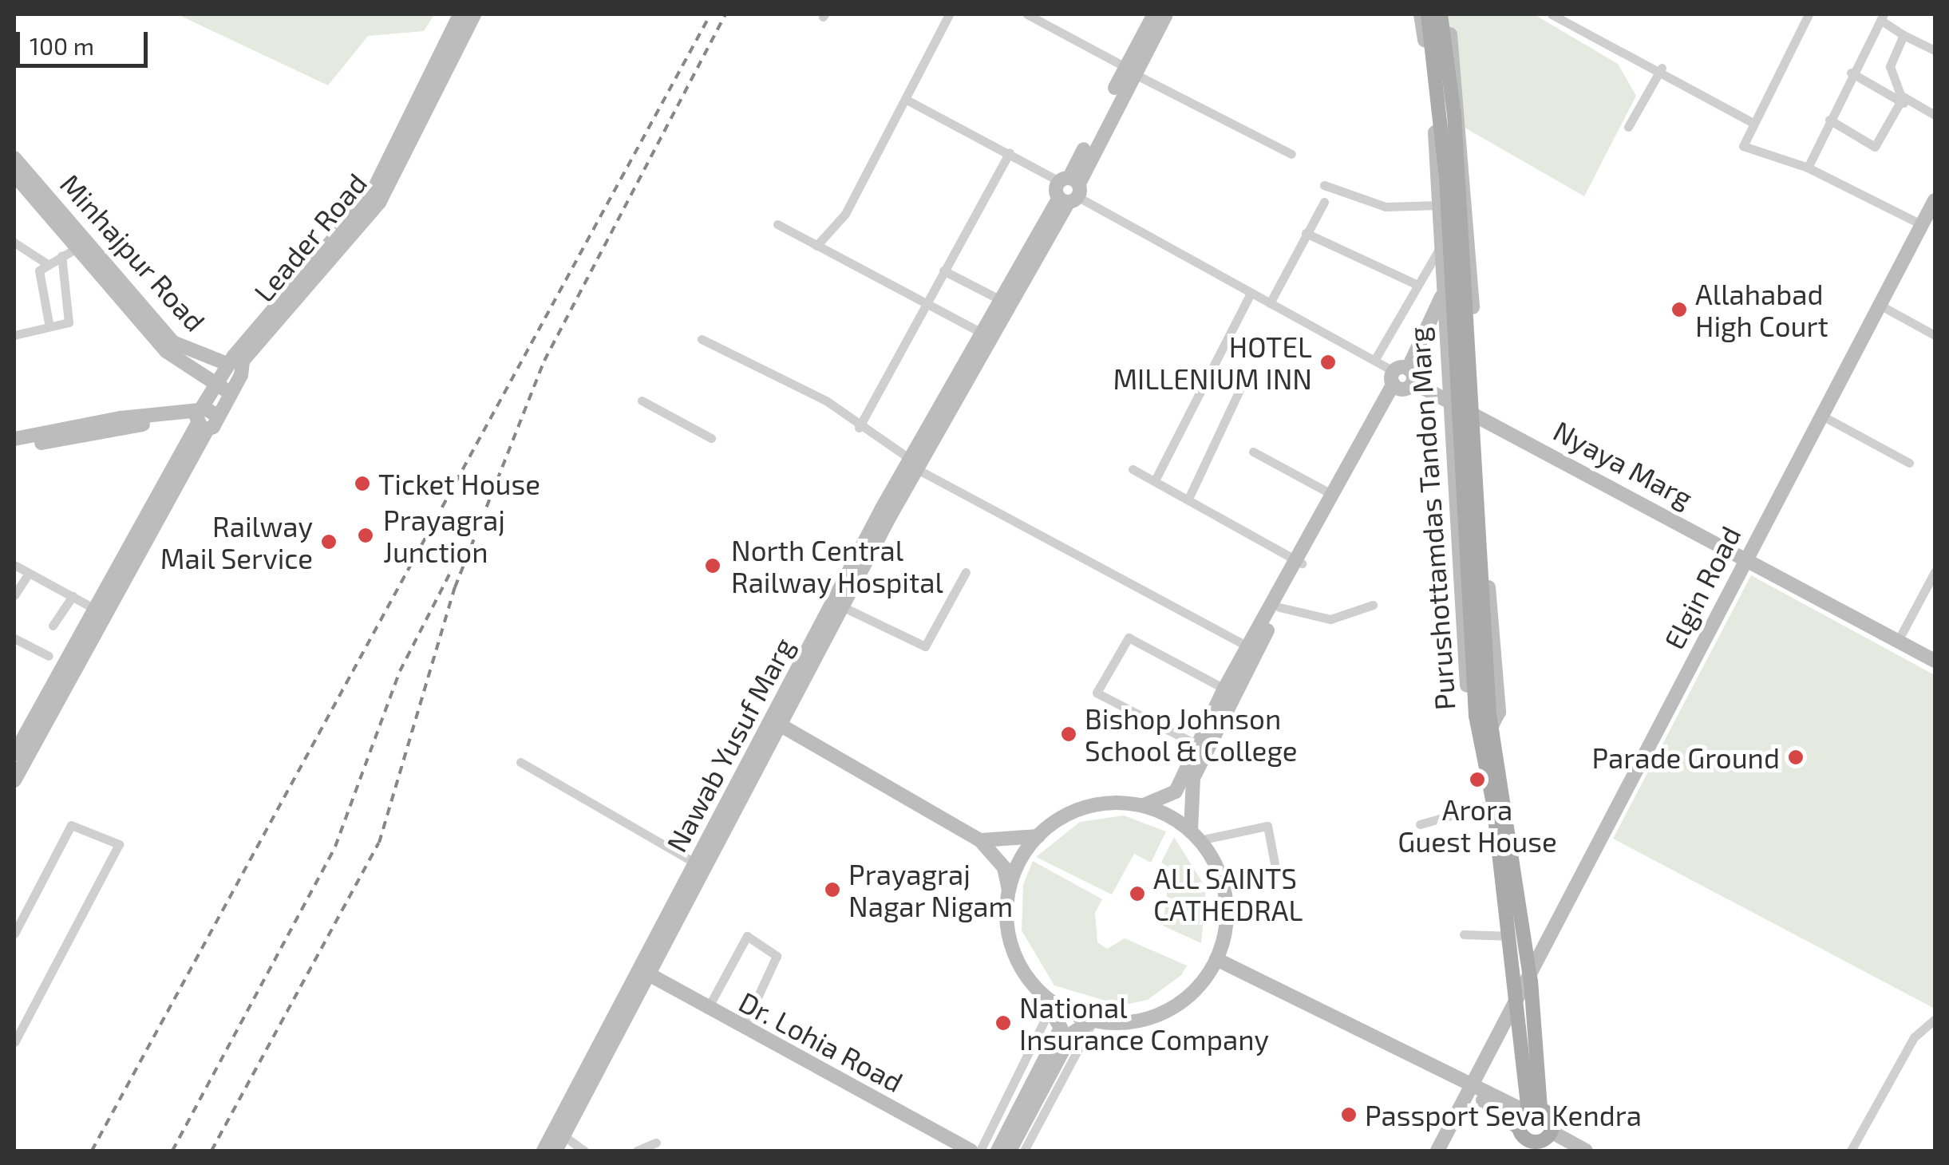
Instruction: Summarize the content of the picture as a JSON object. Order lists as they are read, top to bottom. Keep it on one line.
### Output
{"streets":{"main road":["Leader Road","Minhajpur Road","Nyaya Marg","Purushottamdas Tandon Marg","Elgin Road","Nawab Yusuf Marg","Dr. Lohia Road"]},"crossings":[["Leader Road","Minhajpur Road"],["Nyaya Marg","Purushottamdas Tandon Marg"],["Nyaya Marg","Elgin Road"],["Nyaya Marg","Nawab Yusuf Marg"],["Purushottamdas Tandon Marg","Elgin Road"],["Nawab Yusuf Marg","Dr. Lohia Road"]],"places":["Allahabad High Court","HOTEL MILLENIUM INN","Ticket House","Prayagraj Junction","Railway Mail Service","North Central Railway Hospital","Bishop Johnson School & College","Parade Ground","Arora Guest House","Prayagraj Nagar Nigam","ALL SAINTS CATHEDRAL","National Insurance Company","Passport Seva Kendra"],"scale_bar":"100 m"}
